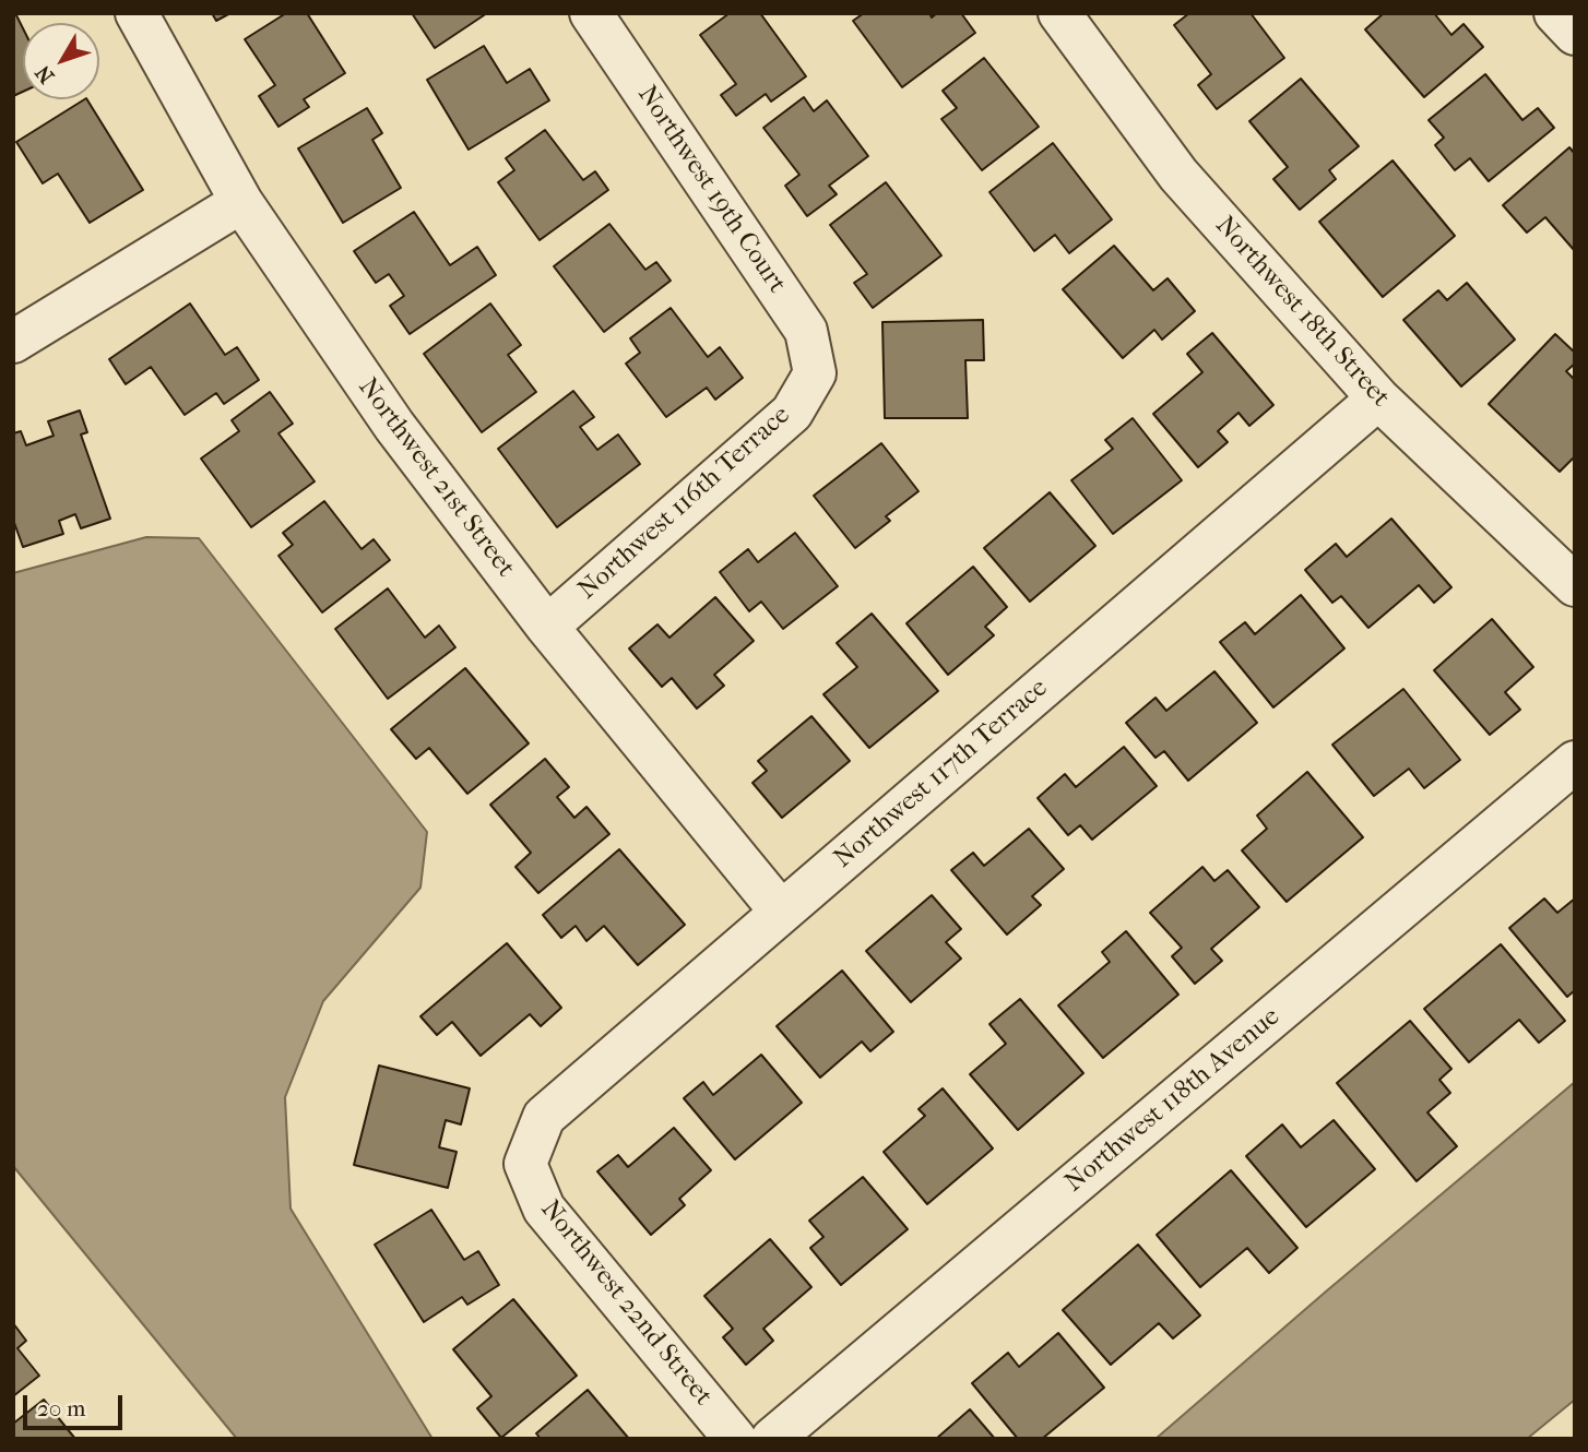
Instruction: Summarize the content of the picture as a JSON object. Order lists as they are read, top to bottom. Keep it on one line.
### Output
{"streets":{"street":["Northwest 19th Court","Northwest 18th Street","Northwest 21st Street","Northwest 116th Terrace","Northwest 117th Terrace","Northwest 118th Avenue","Northwest 22nd Street"]},"crossings":[["Northwest 19th Court","Northwest 116th Terrace"],["Northwest 18th Street","Northwest 117th Terrace"],["Northwest 21st Street","Northwest 116th Terrace"],["Northwest 21st Street","Northwest 117th Terrace"],["Northwest 117th Terrace","Northwest 22nd Street"]],"scale_bar":"20 m","north":"bottom left"}
